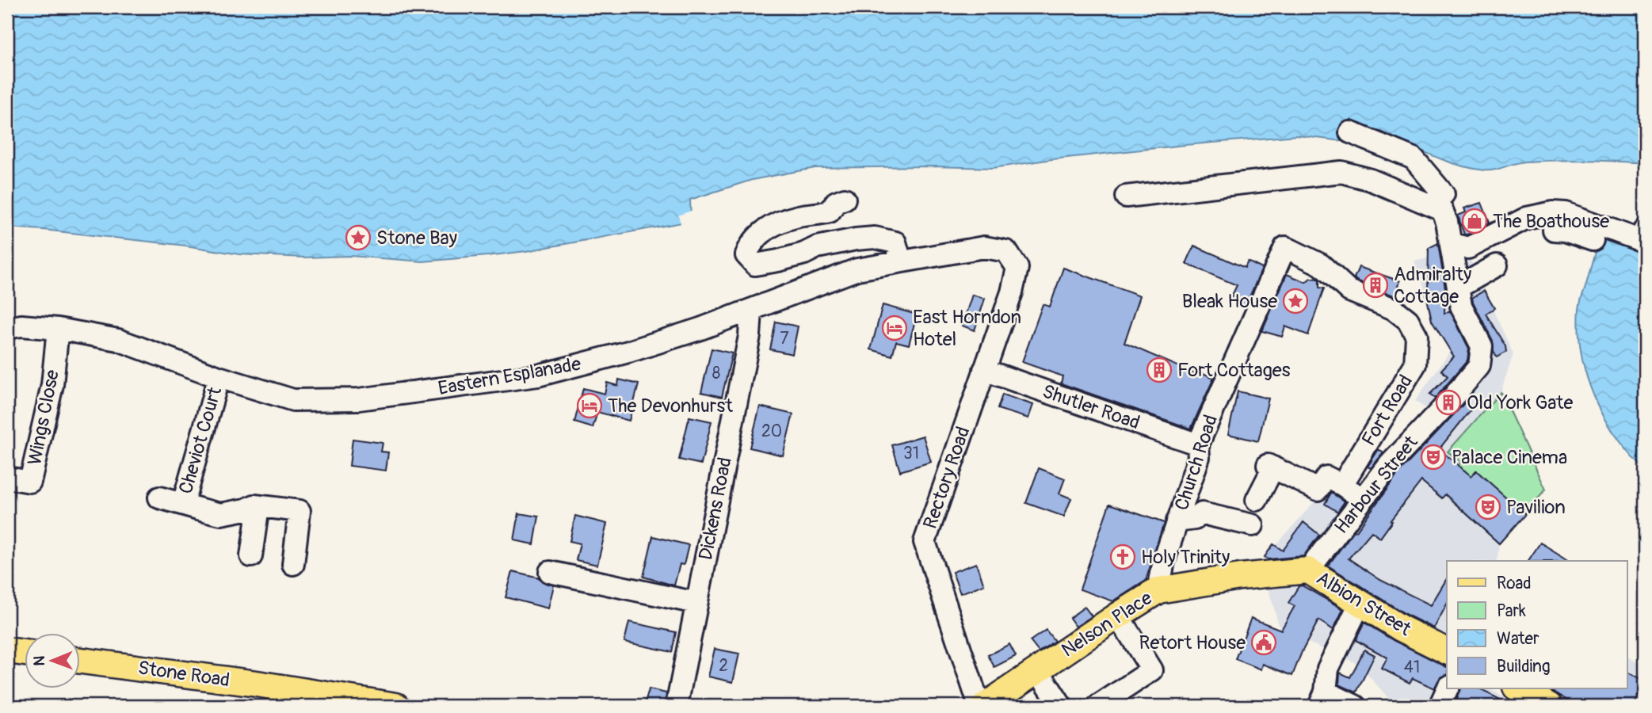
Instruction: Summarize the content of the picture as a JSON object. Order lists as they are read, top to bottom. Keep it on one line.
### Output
{"streets":{"main road":["Albion Street","Nelson Place","Stone Road"],"street":["Eastern Esplanade","Shutler Road","Fort Road","Wings Close","Cheviot Court","Church Road","Rectory Road","Harbour Street","Dickens Road"]},"crossings":[["Eastern Esplanade","Wings Close"],["Eastern Esplanade","Cheviot Court"],["Eastern Esplanade","Rectory Road"],["Eastern Esplanade","Dickens Road"],["Shutler Road","Church Road"],["Shutler Road","Rectory Road"],["Fort Road","Church Road"],["Church Road","Nelson Place"],["Harbour Street","Albion Street"],["Harbour Street","Nelson Place"],["Albion Street","Nelson Place"]],"places":{"shop":["The Boathouse"],"place":["Stone Bay","Bleak House"],"building":["Admiralty Cottage","Fort Cottages","Old York Gate"],"hotel":["East Horndon Hotel","The Devonhurst"],"theatre":["Palace Cinema","Pavilion"],"church":["Holy Trinity"],"public building":["Retort House"]},"house_numbers":["7","8","20","31","2","41"],"legend":["Road","Park","Water","Building"],"north":"left"}
